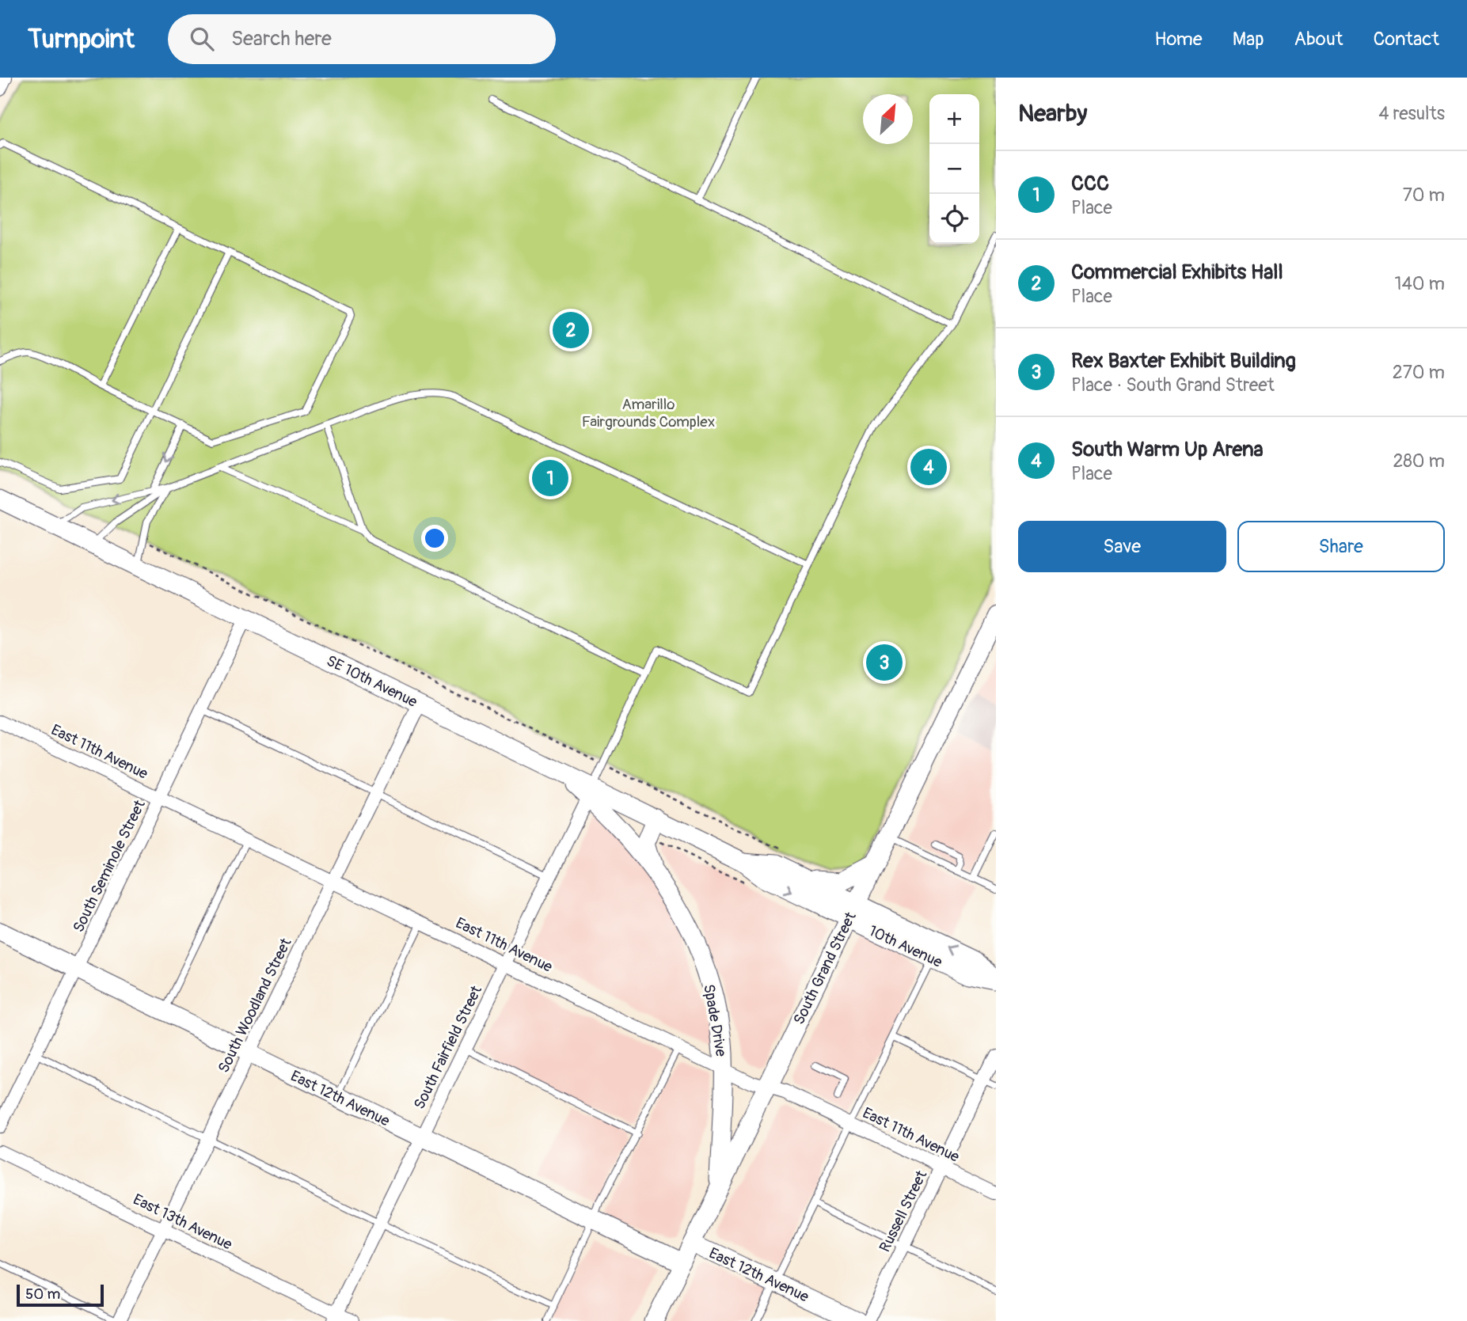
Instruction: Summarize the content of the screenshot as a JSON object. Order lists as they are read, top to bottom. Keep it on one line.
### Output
{"streets":{"main road":["SE 10th Avenue","10th Avenue","South Grand Street","Spade Drive","East 12th Avenue"],"street":["East 11th Avenue","South Seminole Street","South Woodland Street","South Fairfield Street","Russell Street","East 13th Avenue"]},"crossings":[["SE 10th Avenue","South Seminole Street"],["SE 10th Avenue","South Woodland Street"],["SE 10th Avenue","Spade Drive"],["East 11th Avenue","South Seminole Street"],["East 11th Avenue","South Grand Street"],["East 11th Avenue","South Woodland Street"],["East 11th Avenue","Spade Drive"],["East 11th Avenue","South Fairfield Street"],["East 11th Avenue","Russell Street"],["South Seminole Street","East 12th Avenue"],["10th Avenue","South Grand Street"],["South Grand Street","Spade Drive"],["South Grand Street","East 12th Avenue"],["South Woodland Street","East 12th Avenue"],["South Woodland Street","East 13th Avenue"],["Spade Drive","South Fairfield Street"],["South Fairfield Street","East 12th Avenue"],["South Fairfield Street","East 13th Avenue"]],"parks":["Amarillo Fairgrounds Complex"],"scale_bar":"50 m","north":"top right","page":{"header":"Turnpoint","search":"Search here","nav":["Home","Map","About","Contact"],"heading":["Nearby","4 results"],"map_buttons":["+","−"],"list":[{"mark":"1","name":"CCC","note":"Place","value":"70 m"},{"mark":"2","name":"Commercial Exhibits Hall","note":"Place","value":"140 m"},{"mark":"3","name":"Rex Baxter Exhibit Building","note":"Place · South Grand Street","value":"270 m"},{"mark":"4","name":"South Warm Up Arena","note":"Place","value":"280 m"}],"pins":["2","4","1","3"],"buttons":["Save","Share"],"scale":"50 m"}}
